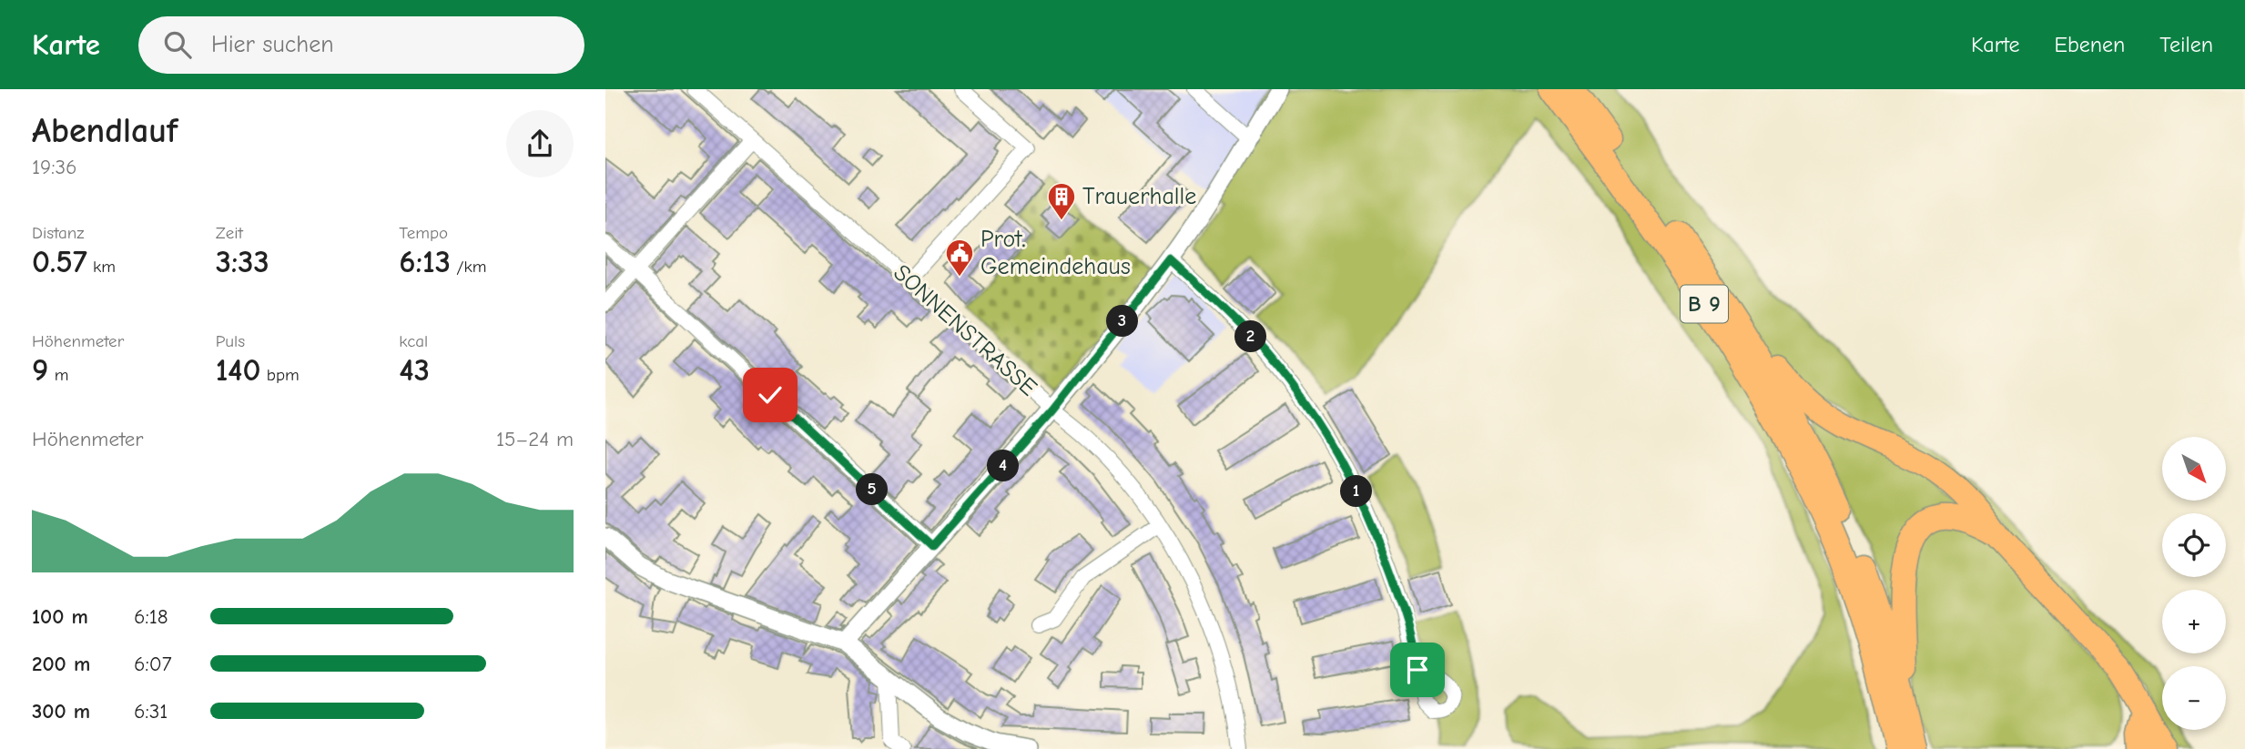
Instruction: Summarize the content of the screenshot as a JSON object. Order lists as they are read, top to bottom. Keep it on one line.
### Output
{"streets":{"highway":["B 9"],"street":["SONNENSTRASSE"]},"places":{"building":["Trauerhalle"],"public building":["Prot. Gemeindehaus"]},"north":"bottom right","page":{"header":"Karte","search":"Hier suchen","nav":["Karte","Ebenen","Teilen"],"heading":["Abendlauf","19:36"],"stats":[["Distanz","0.57 km"],["Zeit","3:33"],["Tempo","6:13 /km"],["Höhenmeter","9 m"],["Puls","140 bpm"],["kcal","43"]],"pins":["3","2","4","5","1"],"chart":["Höhenmeter","15–24 m"],"map_buttons":["+","−"],"list":[{"name":"100 m","note":"6:18"},{"name":"200 m","note":"6:07"},{"name":"300 m","note":"6:31"}]}}
